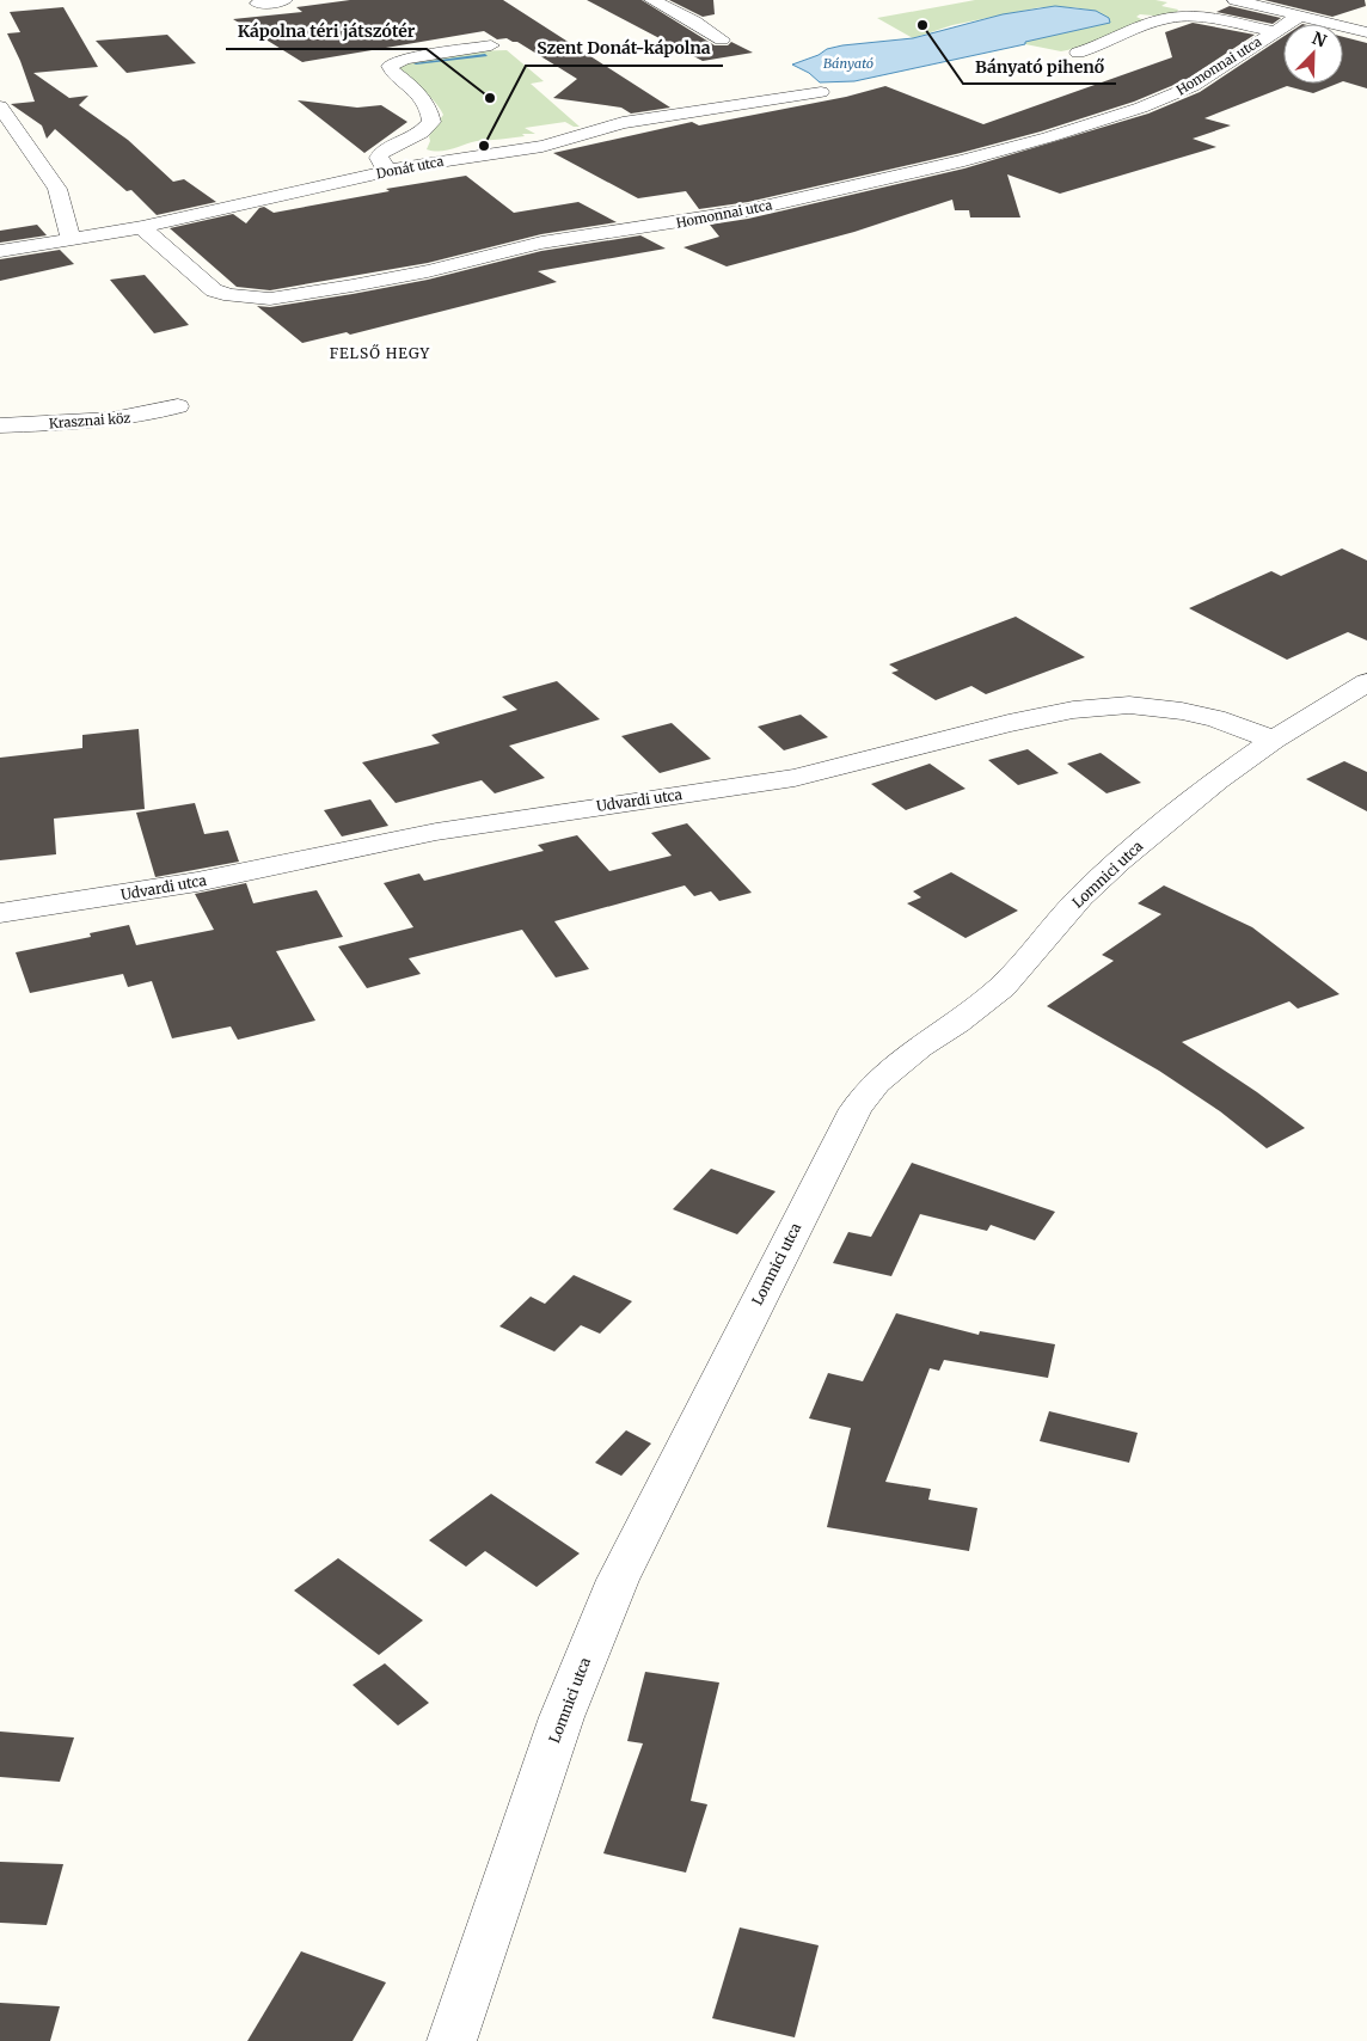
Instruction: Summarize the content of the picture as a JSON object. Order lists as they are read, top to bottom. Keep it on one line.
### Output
{"streets":{"street":["Homonnai utca","Donát utca","Krasznai köz","Udvardi utca","Lomnici utca"]},"crossings":[["Homonnai utca","Donát utca"],["Udvardi utca","Lomnici utca"]],"districts":["FELSŐ HEGY"],"water":["Bányató"],"places":["Bányató pihenő","Kápolna téri játszótér","Szent Donát-kápolna"],"north":"top right"}
